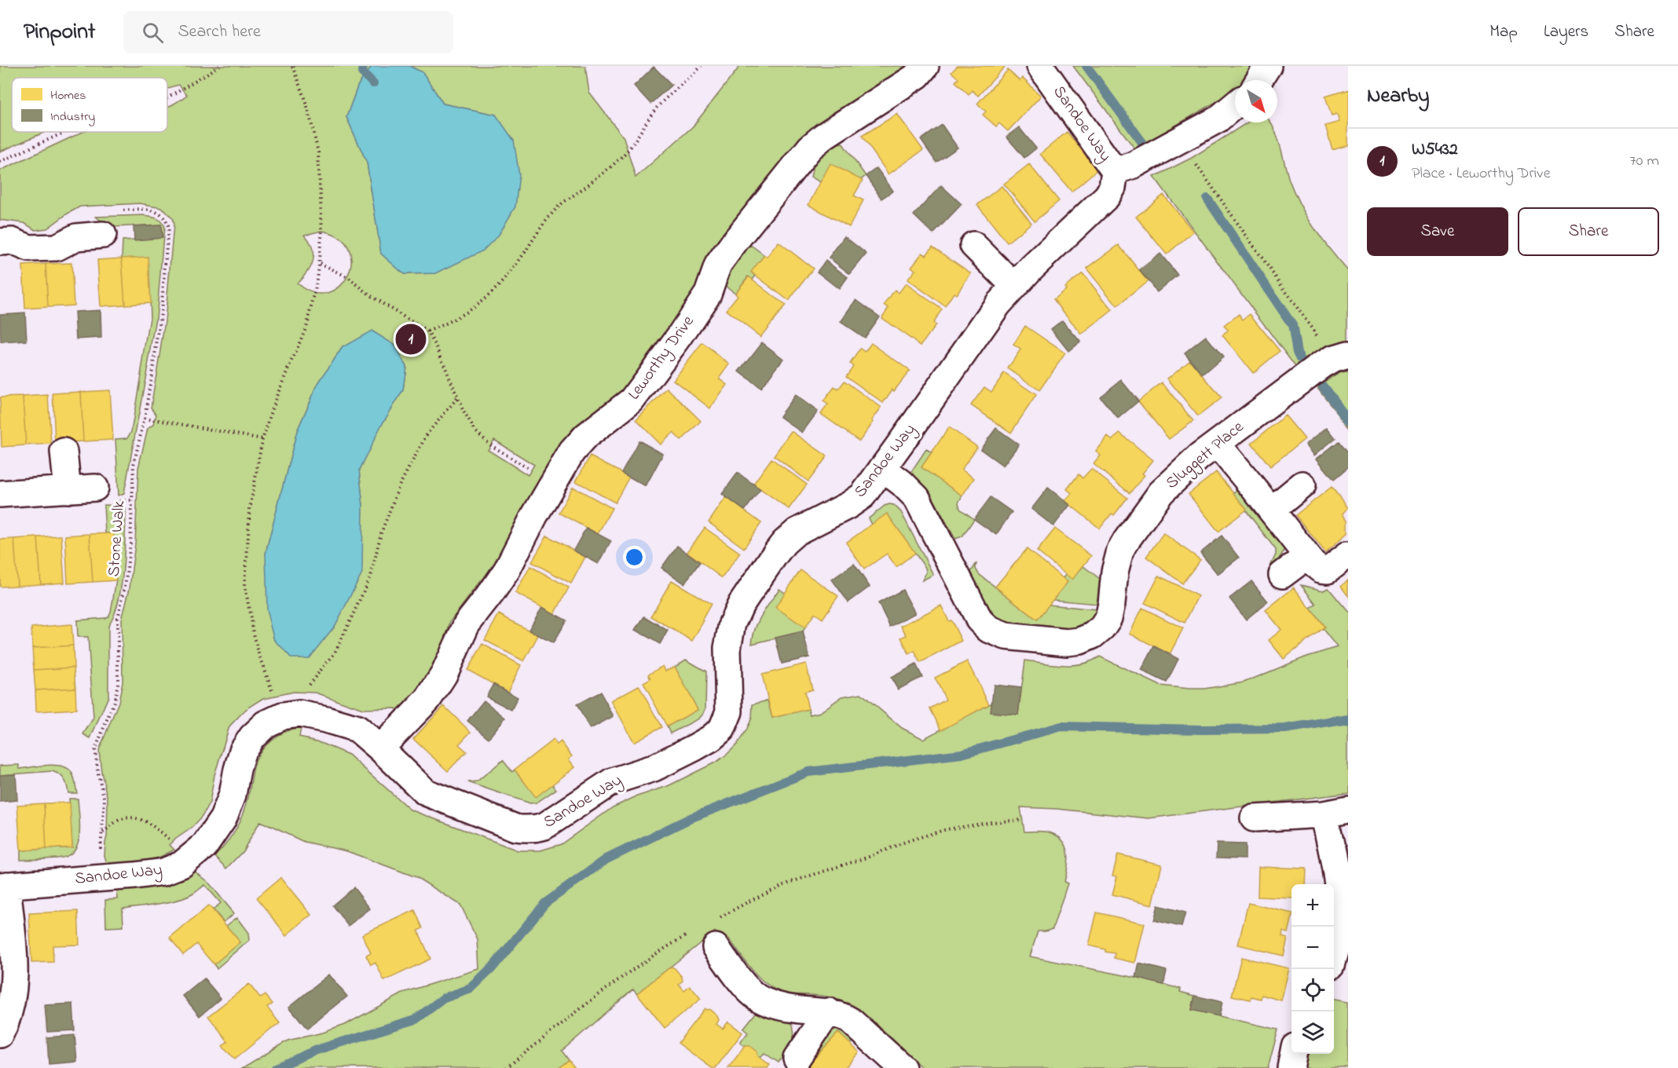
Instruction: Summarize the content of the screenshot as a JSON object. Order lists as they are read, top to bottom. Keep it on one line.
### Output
{"streets":{"street":["Sandoe Way","Leworthy Drive","Sluggett Place"],"path":["Stone Walk"]},"crossings":[["Sandoe Way","Leworthy Drive"],["Sandoe Way","Sluggett Place"],["Sandoe Way","Stone Walk"]],"legend":["Homes","Industry"],"north":"bottom right","page":{"header":"Pinpoint","search":"Search here","nav":["Map","Layers","Share"],"heading":"Nearby","list":[{"mark":"1","name":"W5432","note":"Place · Leworthy Drive","value":"70 m"}],"buttons":["Save","Share"],"pins":"1","map_buttons":["+","−"]}}
